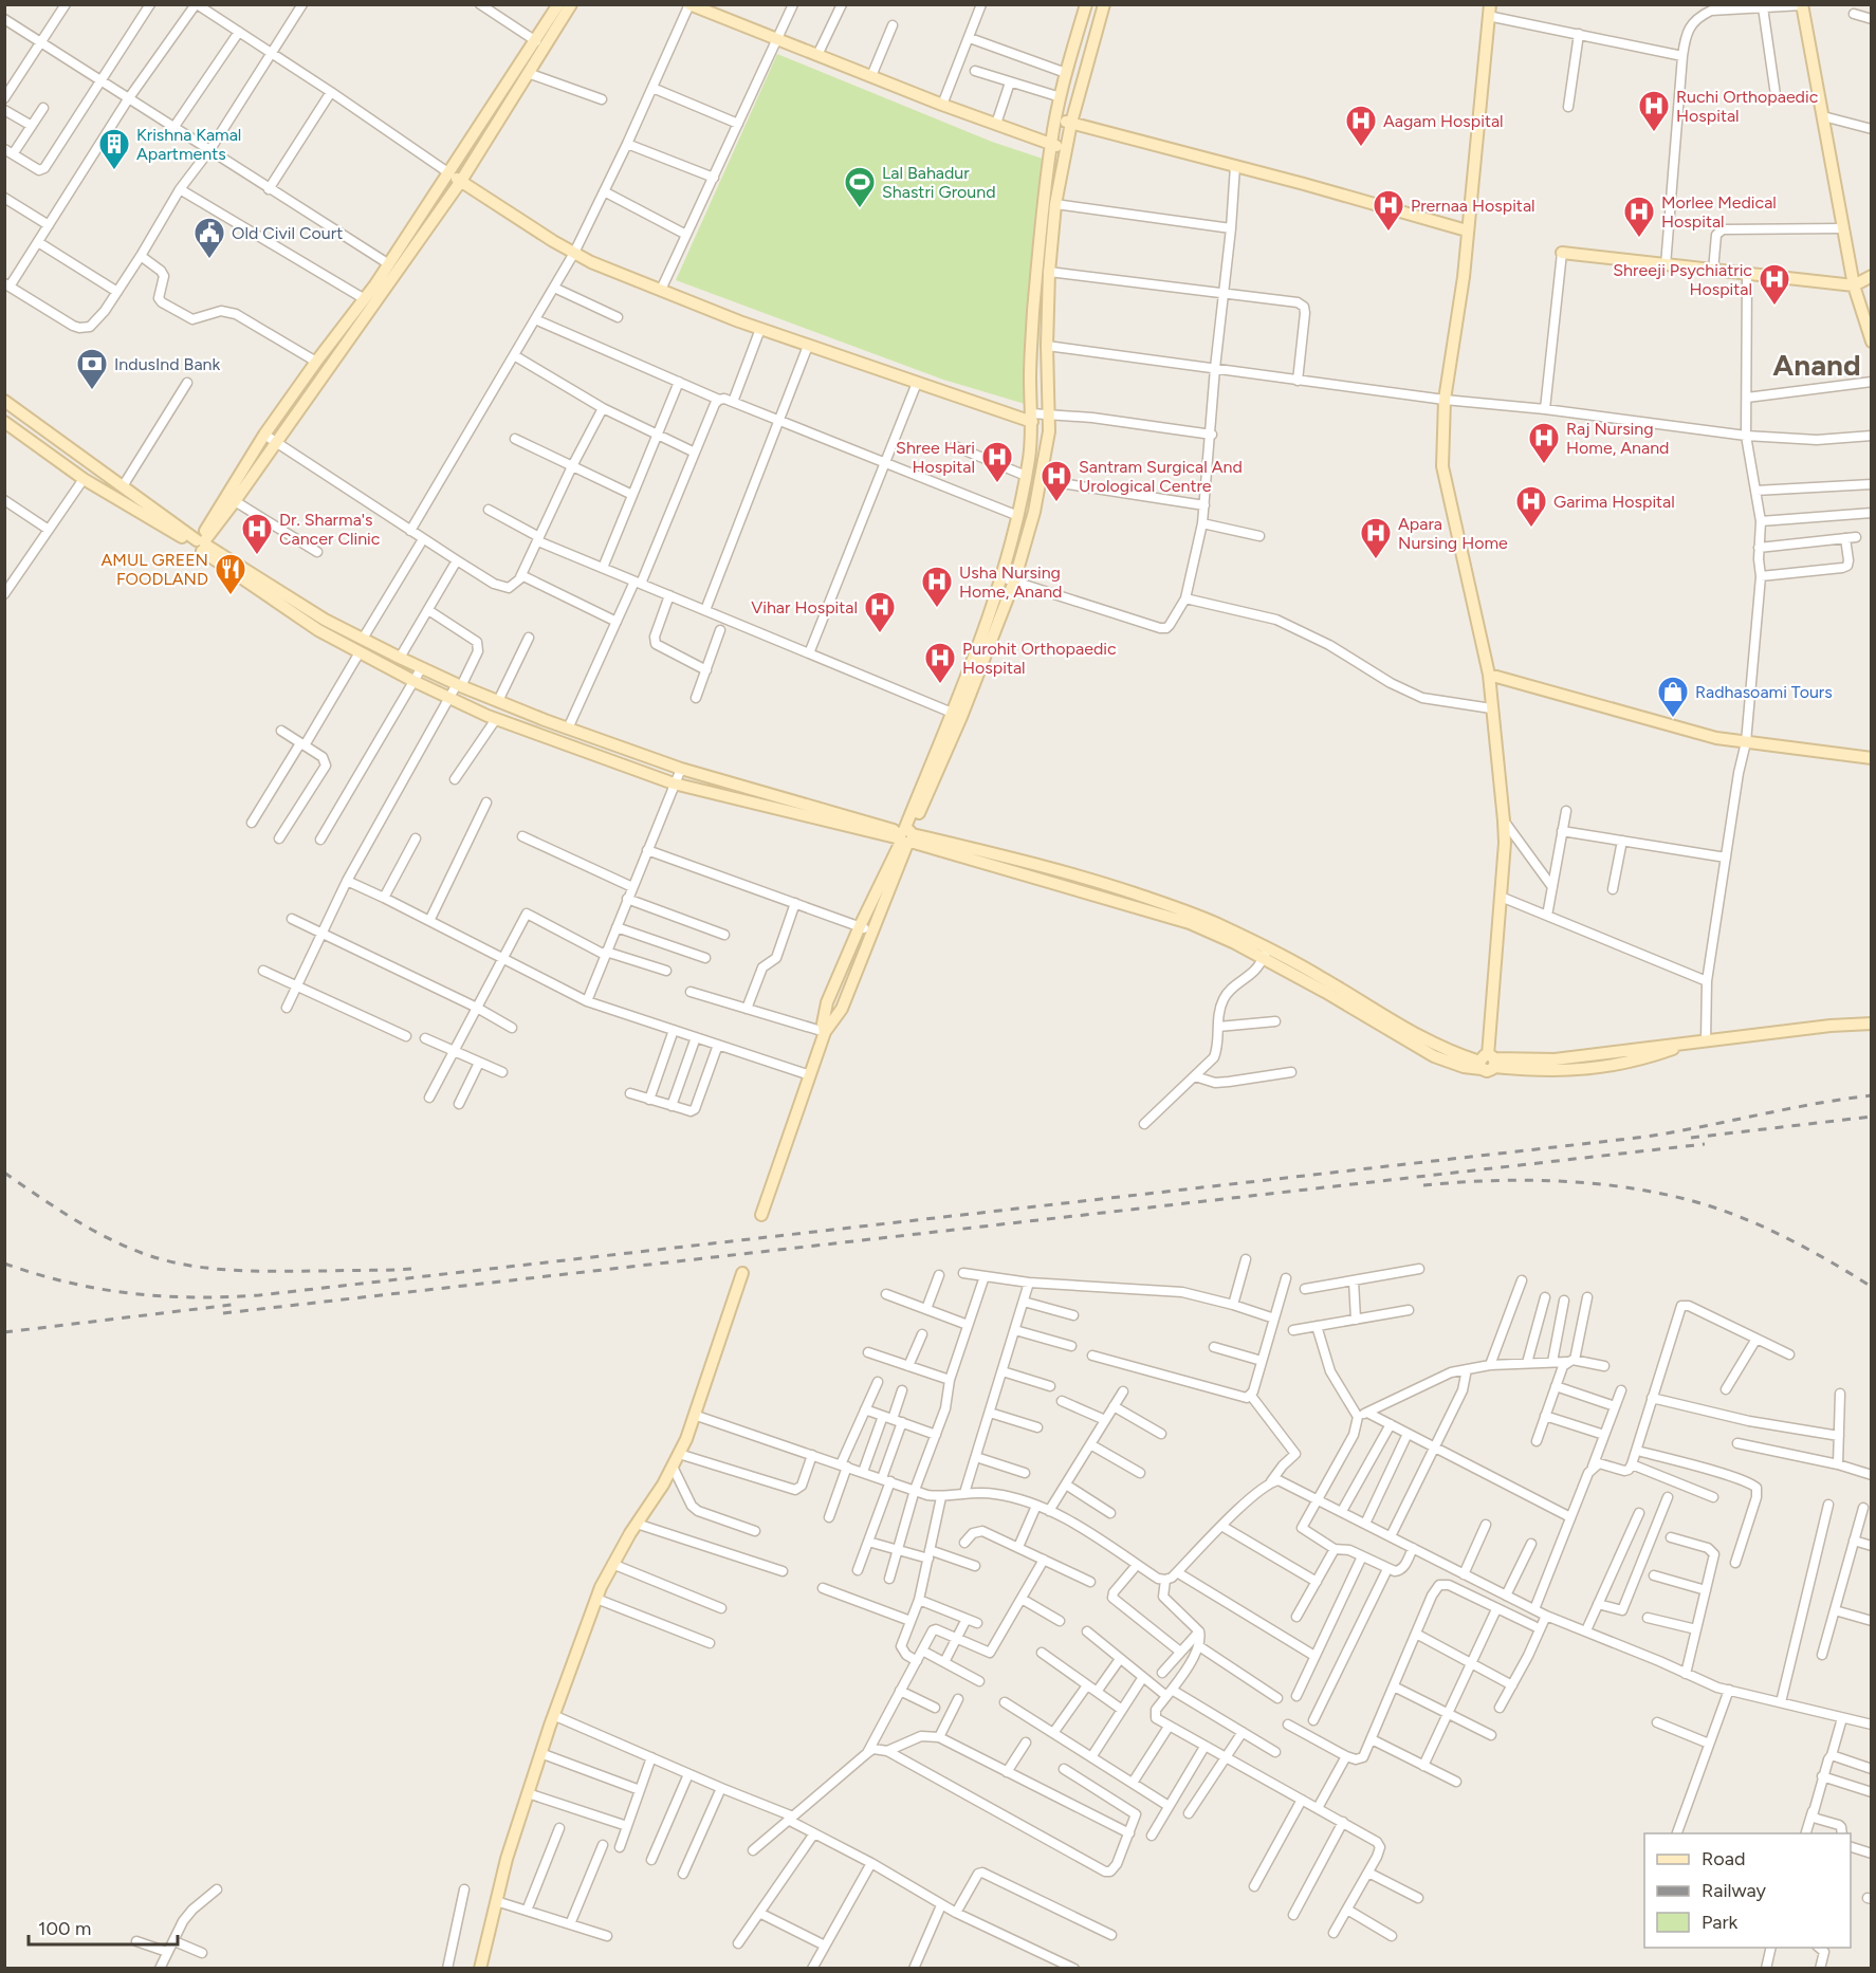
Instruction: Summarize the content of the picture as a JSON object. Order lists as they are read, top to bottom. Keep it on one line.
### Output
{"districts":["Anand"],"places":{"hospital":["Ruchi Orthopaedic Hospital","Aagam Hospital","Prernaa Hospital","Morlee Medical Hospital","Shreeji Psychiatric Hospital","Raj Nursing Home, Anand","Shree Hari Hospital","Santram Surgical And Urological Centre","Garima Hospital","Dr. Sharma's Cancer Clinic","Apara Nursing Home","Usha Nursing Home, Anand","Vihar Hospital","Purohit Orthopaedic Hospital"],"building":["Krishna Kamal Apartments"],"sports":["Lal Bahadur Shastri Ground"],"public building":["Old Civil Court"],"bank":["IndusInd Bank"],"restaurant":["AMUL GREEN FOODLAND"],"shop":["Radhasoami Tours"]},"legend":["Road","Railway","Park"],"scale_bar":"100 m"}
